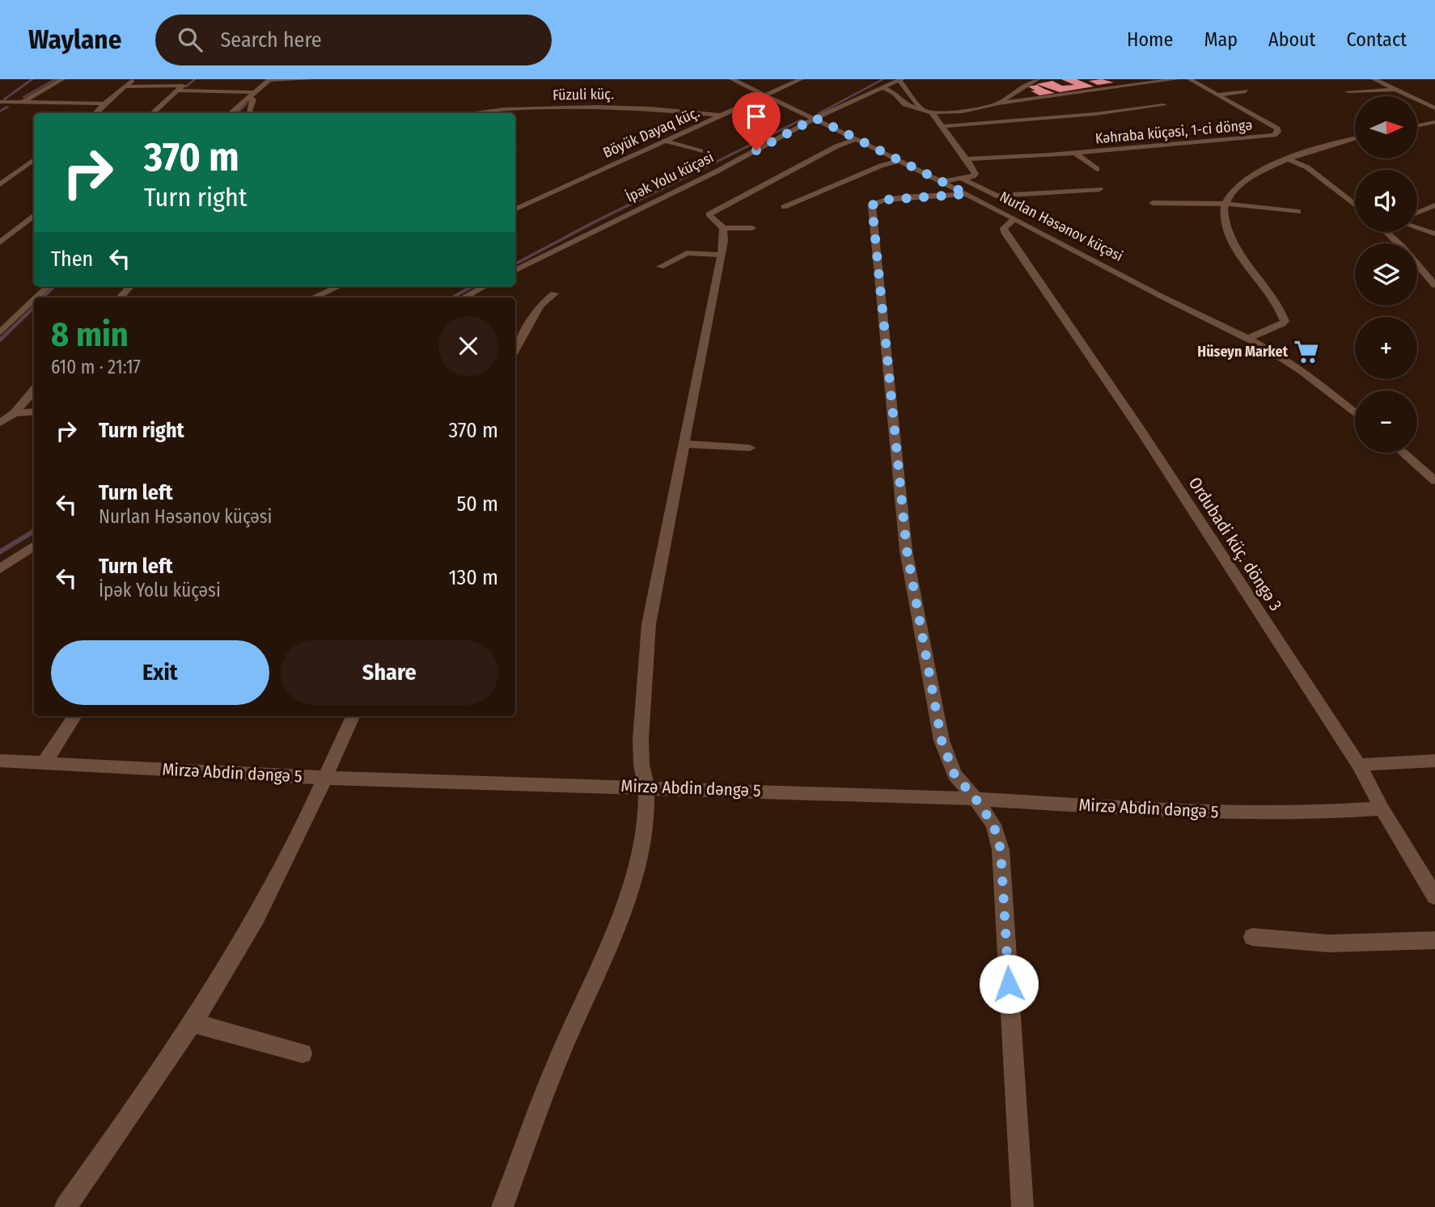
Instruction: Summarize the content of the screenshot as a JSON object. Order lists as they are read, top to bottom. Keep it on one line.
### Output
{"streets":{"street":["Füzuli küç.","Kəhraba küçəsi, 1-ci döngə","Böyük Dayaq küç.","İpək Yolu küçəsi","Nurlan Həsənov küçəsi","Ordubadi küç. döngə 3","Mirzə Abdin dəngə 5"]},"crossings":[["Füzuli küç.","Böyük Dayaq küç."],["Böyük Dayaq küç.","Nurlan Həsənov küçəsi"],["İpək Yolu küçəsi","Nurlan Həsənov küçəsi"],["Nurlan Həsənov küçəsi","Ordubadi küç. döngə 3"],["Ordubadi küç. döngə 3","Mirzə Abdin dəngə 5"]],"places":{"supermarket":["Hüseyn Market"]},"north":"right","page":{"header":"Waylane","search":"Search here","nav":["Home","Map","About","Contact"],"map_buttons":["+","−"],"turn":["370 m","Turn right"],"then":"Then","heading":["8 min","610 m · 21:17"],"list":[{"name":"Turn right","value":"370 m"},{"name":"Turn left","note":"Nurlan Həsənov küçəsi","value":"50 m"},{"name":"Turn left","note":"İpək Yolu küçəsi","value":"130 m"}],"buttons":["Exit","Share"]}}
